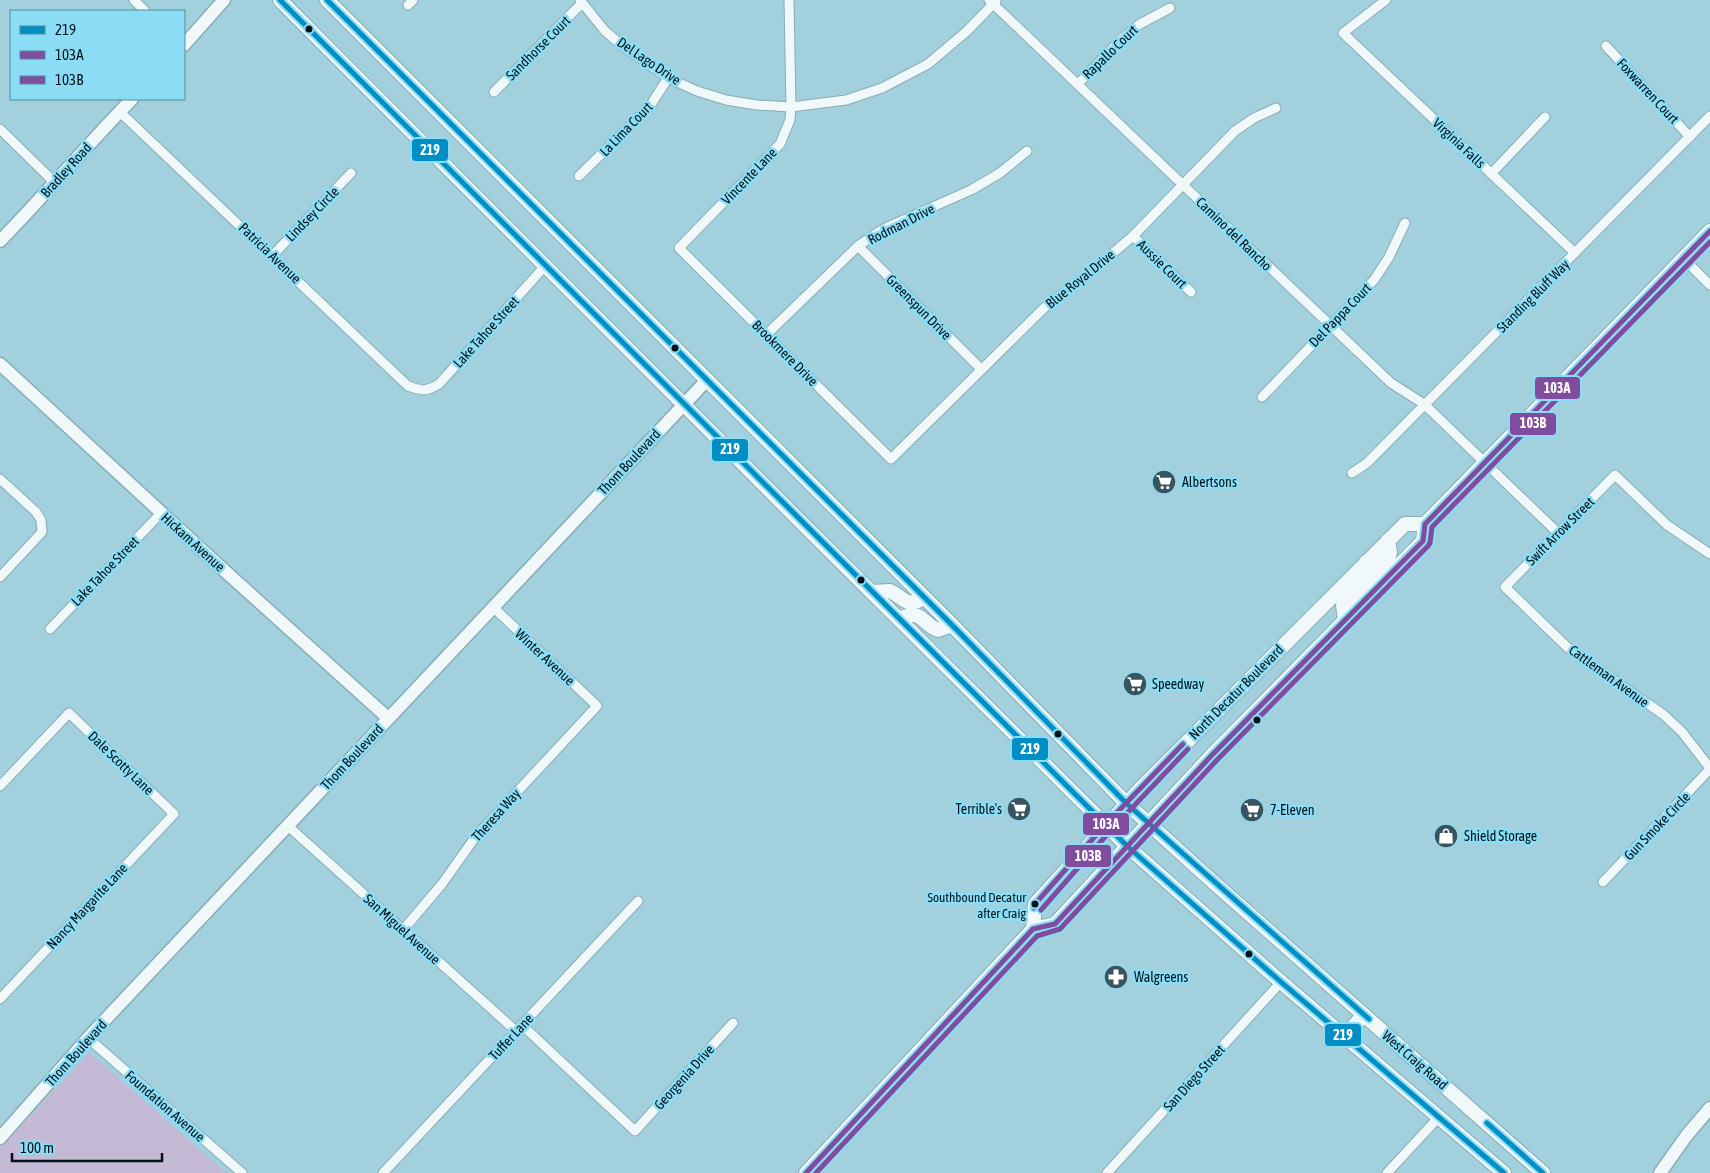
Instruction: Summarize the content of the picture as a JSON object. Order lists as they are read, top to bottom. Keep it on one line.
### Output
{"streets":{"main road":["North Decatur Boulevard","West Craig Road"],"street":["Sandhorse Court","Rapallo Court","Del Lago Drive","Foxwarren Court","La Lima Court","Virginia Falls","Bradley Road","Vincente Lane","Lindsey Circle","Rodman Drive","Camino del Rancho","Patricia Avenue","Aussie Court","Blue Royal Drive","Standing Bluff Way","Greenspun Drive","Del Pappa Court","Lake Tahoe Street","Brookmere Drive","Thom Boulevard","Swift Arrow Street","Hickam Avenue","Winter Avenue","Cattleman Avenue","Dale Scotty Lane","Theresa Way","Gun Smoke Circle","Nancy Margarite Lane","San Miguel Avenue","Tuffer Lane","Georgenia Drive","San Diego Street","Foundation Avenue"]},"crossings":[["Sandhorse Court","Del Lago Drive"],["Rapallo Court","Camino del Rancho"],["Del Lago Drive","La Lima Court"],["Del Lago Drive","Vincente Lane"],["Del Lago Drive","Camino del Rancho"],["Foxwarren Court","Standing Bluff Way"],["Virginia Falls","Standing Bluff Way"],["Bradley Road","Patricia Avenue"],["Vincente Lane","Brookmere Drive"],["Lindsey Circle","Patricia Avenue"],["Rodman Drive","Greenspun Drive"],["Rodman Drive","Brookmere Drive"],["Camino del Rancho","Blue Royal Drive"],["Camino del Rancho","Standing Bluff Way"],["Camino del Rancho","Del Pappa Court"],["Camino del Rancho","Swift Arrow Street"],["Camino del Rancho","North Decatur Boulevard"],["Patricia Avenue","Lake Tahoe Street"],["Aussie Court","Blue Royal Drive"],["Blue Royal Drive","Greenspun Drive"],["Blue Royal Drive","Brookmere Drive"],["Lake Tahoe Street","Hickam Avenue"],["Lake Tahoe Street","West Craig Road"],["Thom Boulevard","Hickam Avenue"],["Thom Boulevard","Winter Avenue"],["Thom Boulevard","San Miguel Avenue"],["Thom Boulevard","West Craig Road"],["Thom Boulevard","Foundation Avenue"],["Swift Arrow Street","Cattleman Avenue"],["Winter Avenue","Theresa Way"],["Cattleman Avenue","Gun Smoke Circle"],["North Decatur Boulevard","West Craig Road"],["Dale Scotty Lane","Nancy Margarite Lane"],["Theresa Way","San Miguel Avenue"],["San Miguel Avenue","Tuffer Lane"],["San Miguel Avenue","Georgenia Drive"],["West Craig Road","San Diego Street"]],"places":{"supermarket":["Albertsons","Speedway","Terrible's","7-Eleven"],"shop":["Shield Storage"],"other":["Southbound Decatur after Craig"],"pharmacy":["Walgreens"]},"lines":["transit line 219","transit line 103A","transit line 103B"],"legend":["219","103A","103B"],"scale_bar":"100 m"}
